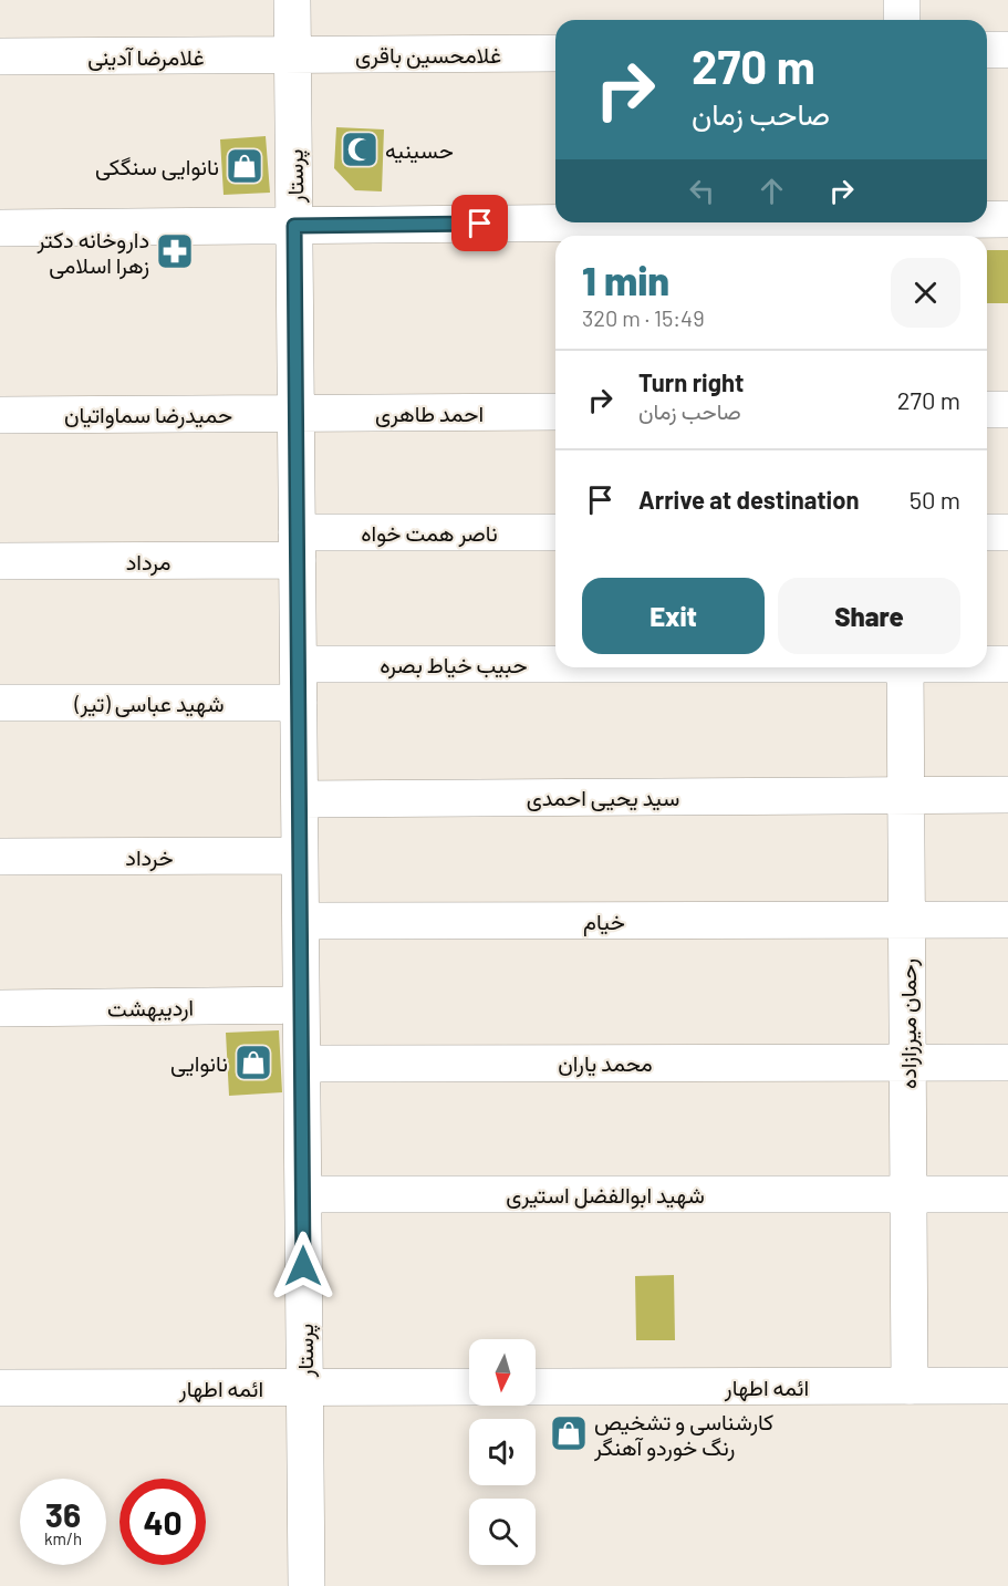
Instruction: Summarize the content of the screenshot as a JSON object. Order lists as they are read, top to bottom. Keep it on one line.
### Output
{"streets":{"street":["غلامحسین باقری","غلامرضا آدینی","پرستار","احمد طاهری","حمیدرضا سماواتیان","ناصر همت خواه","مرداد","حبیب خیاط بصره","شهید عباسی (تیر)","سید یحیی احمدی","خرداد","خیام","اردیبهشت","رحمان میرزازاده","محمد یاران","شهید ابوالفضل استیری","ائمه اطهار"]},"crossings":[["غلامحسین باقری","غلامرضا آدینی"],["غلامحسین باقری","پرستار"],["غلامرضا آدینی","پرستار"],["پرستار","احمد طاهری"],["پرستار","حمیدرضا سماواتیان"],["پرستار","ناصر همت خواه"],["پرستار","مرداد"],["پرستار","حبیب خیاط بصره"],["پرستار","شهید عباسی (تیر)"],["پرستار","سید یحیی احمدی"],["پرستار","خرداد"],["پرستار","خیام"],["پرستار","اردیبهشت"],["پرستار","محمد یاران"],["پرستار","شهید ابوالفضل استیری"],["پرستار","ائمه اطهار"],["احمد طاهری","حمیدرضا سماواتیان"],["ناصر همت خواه","مرداد"],["سید یحیی احمدی","رحمان میرزازاده"],["خیام","رحمان میرزازاده"],["رحمان میرزازاده","محمد یاران"],["رحمان میرزازاده","شهید ابوالفضل استیری"],["رحمان میرزازاده","ائمه اطهار"]],"places":{"mosque":["حسینیه"],"shop":["نانوایی سنگکی","نانوایی","کارشناسی و تشخیص رنگ خوردو آهنگر"],"pharmacy":["داروخانه دکتر زهرا اسلامی"]},"north":"bottom","page":{"turn":["270 m","صاحب زمان"],"heading":["1 min","320 m · 15:49"],"list":[{"name":"Turn right","note":"صاحب زمان","value":"270 m"},{"name":"Arrive at destination","value":"50 m"}],"buttons":["Exit","Share"],"speed":"36 km/h","limit":"40"}}
